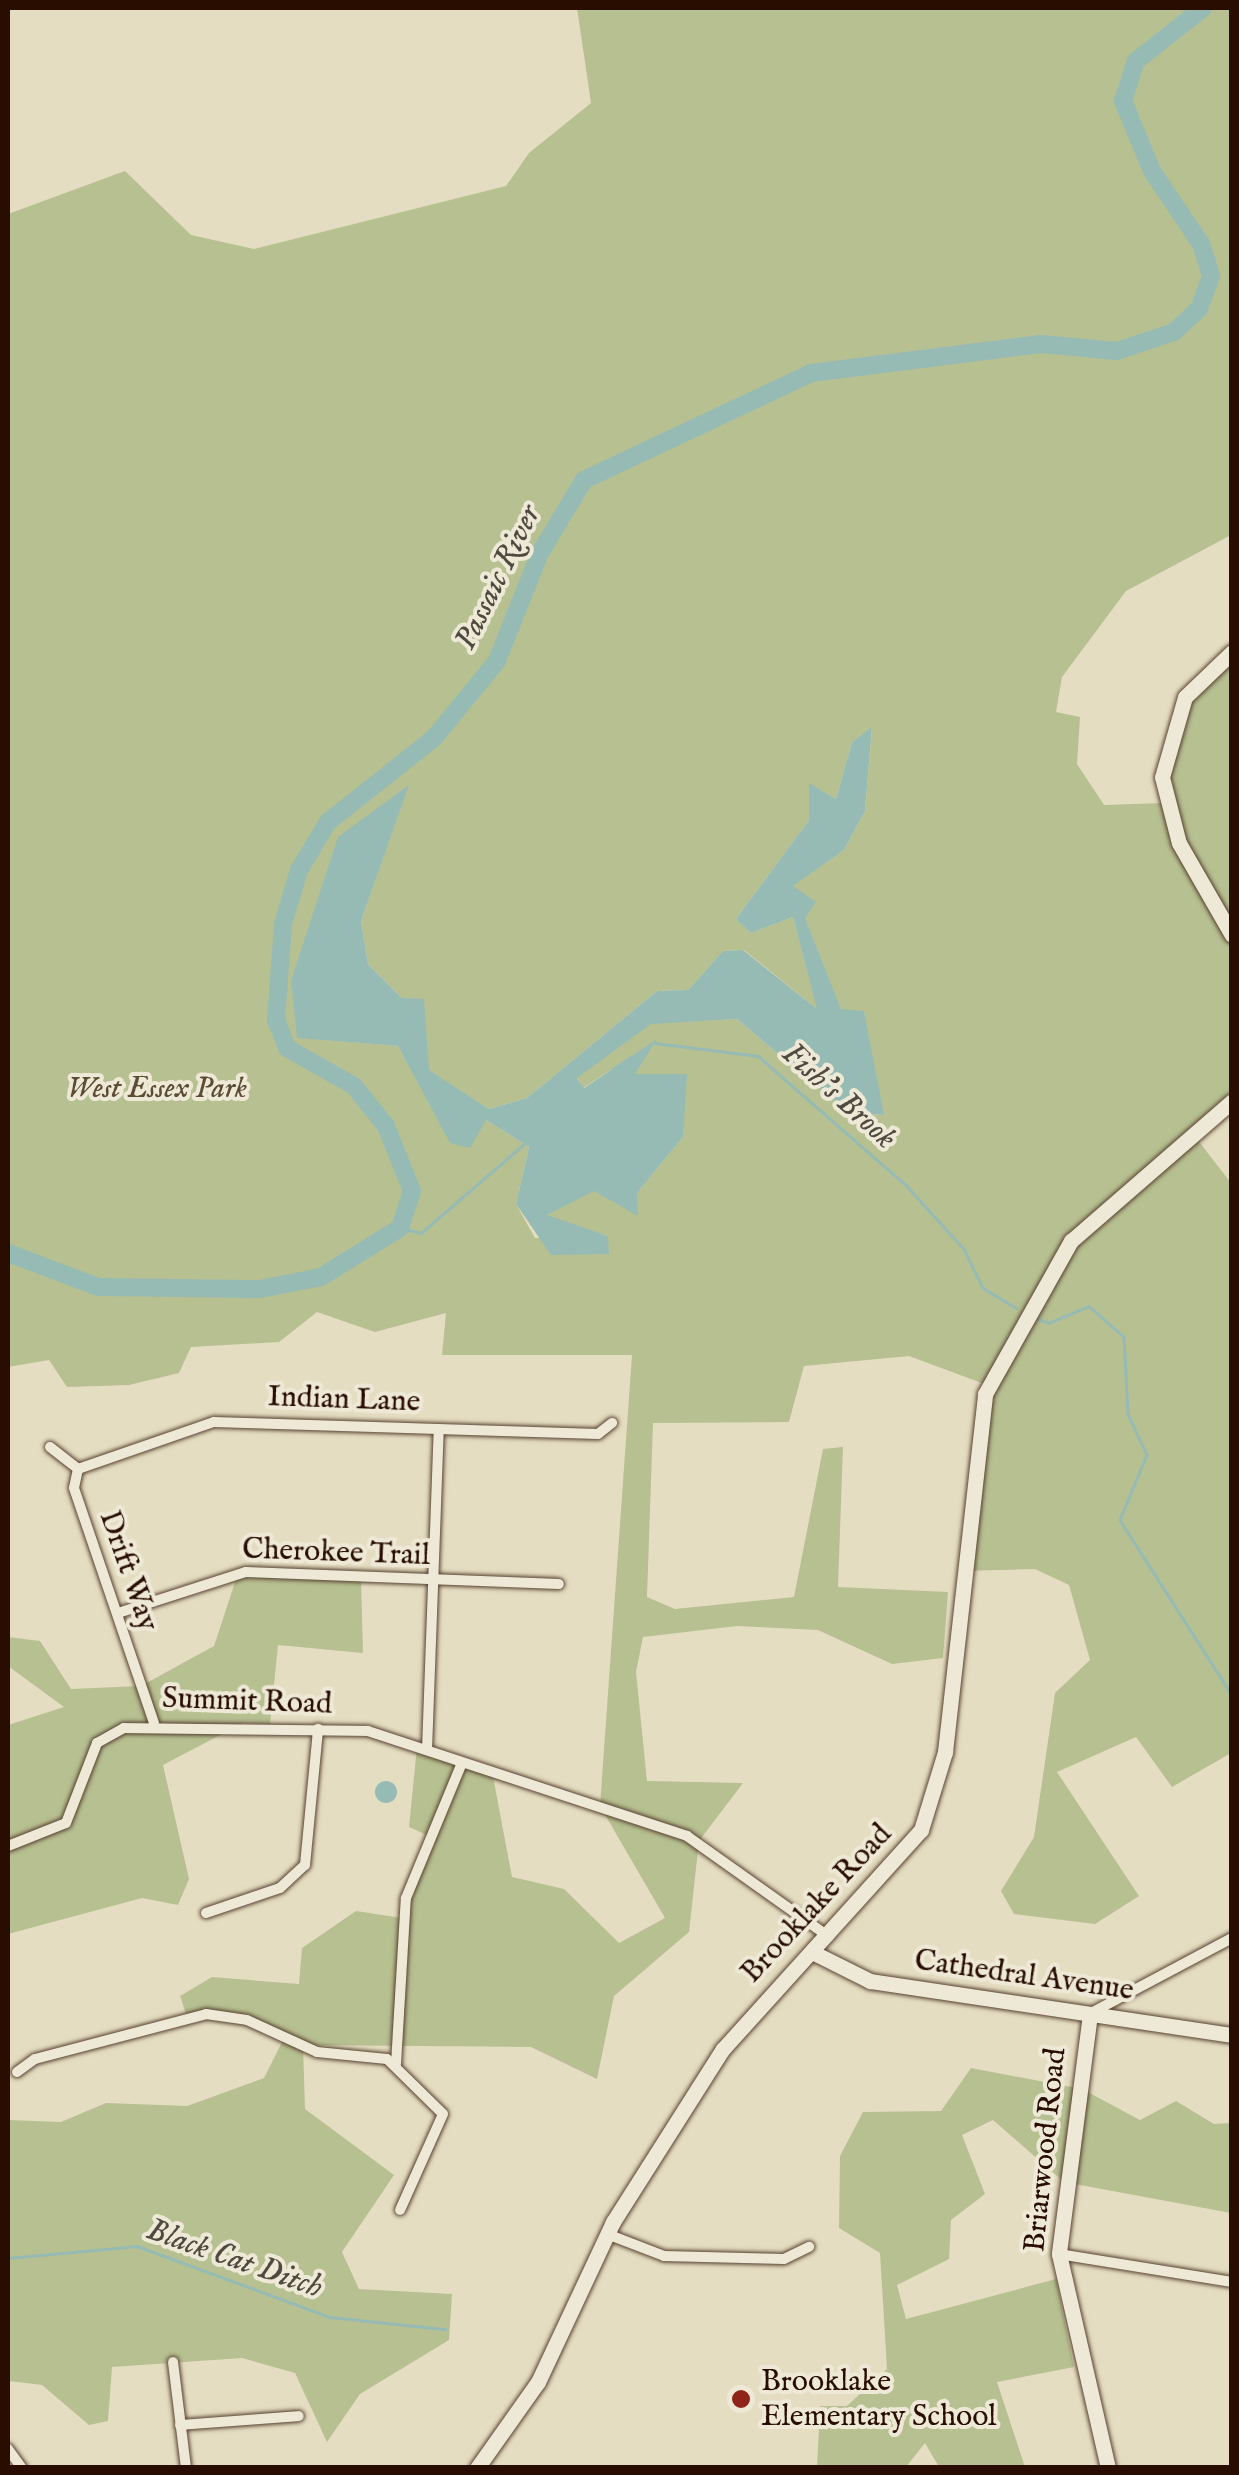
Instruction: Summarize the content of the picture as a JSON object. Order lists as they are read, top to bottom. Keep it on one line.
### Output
{"streets":{"street":["Indian Lane","Cherokee Trail","Drift Way","Summit Road","Brooklake Road","Cathedral Avenue","Briarwood Road"]},"crossings":[["Indian Lane","Drift Way"],["Cherokee Trail","Drift Way"],["Drift Way","Summit Road"],["Brooklake Road","Cathedral Avenue"],["Cathedral Avenue","Briarwood Road"]],"water":["Passaic River","Fish's Brook","Black Cat Ditch"],"parks":["West Essex Park"],"places":["Brooklake Elementary School"]}
